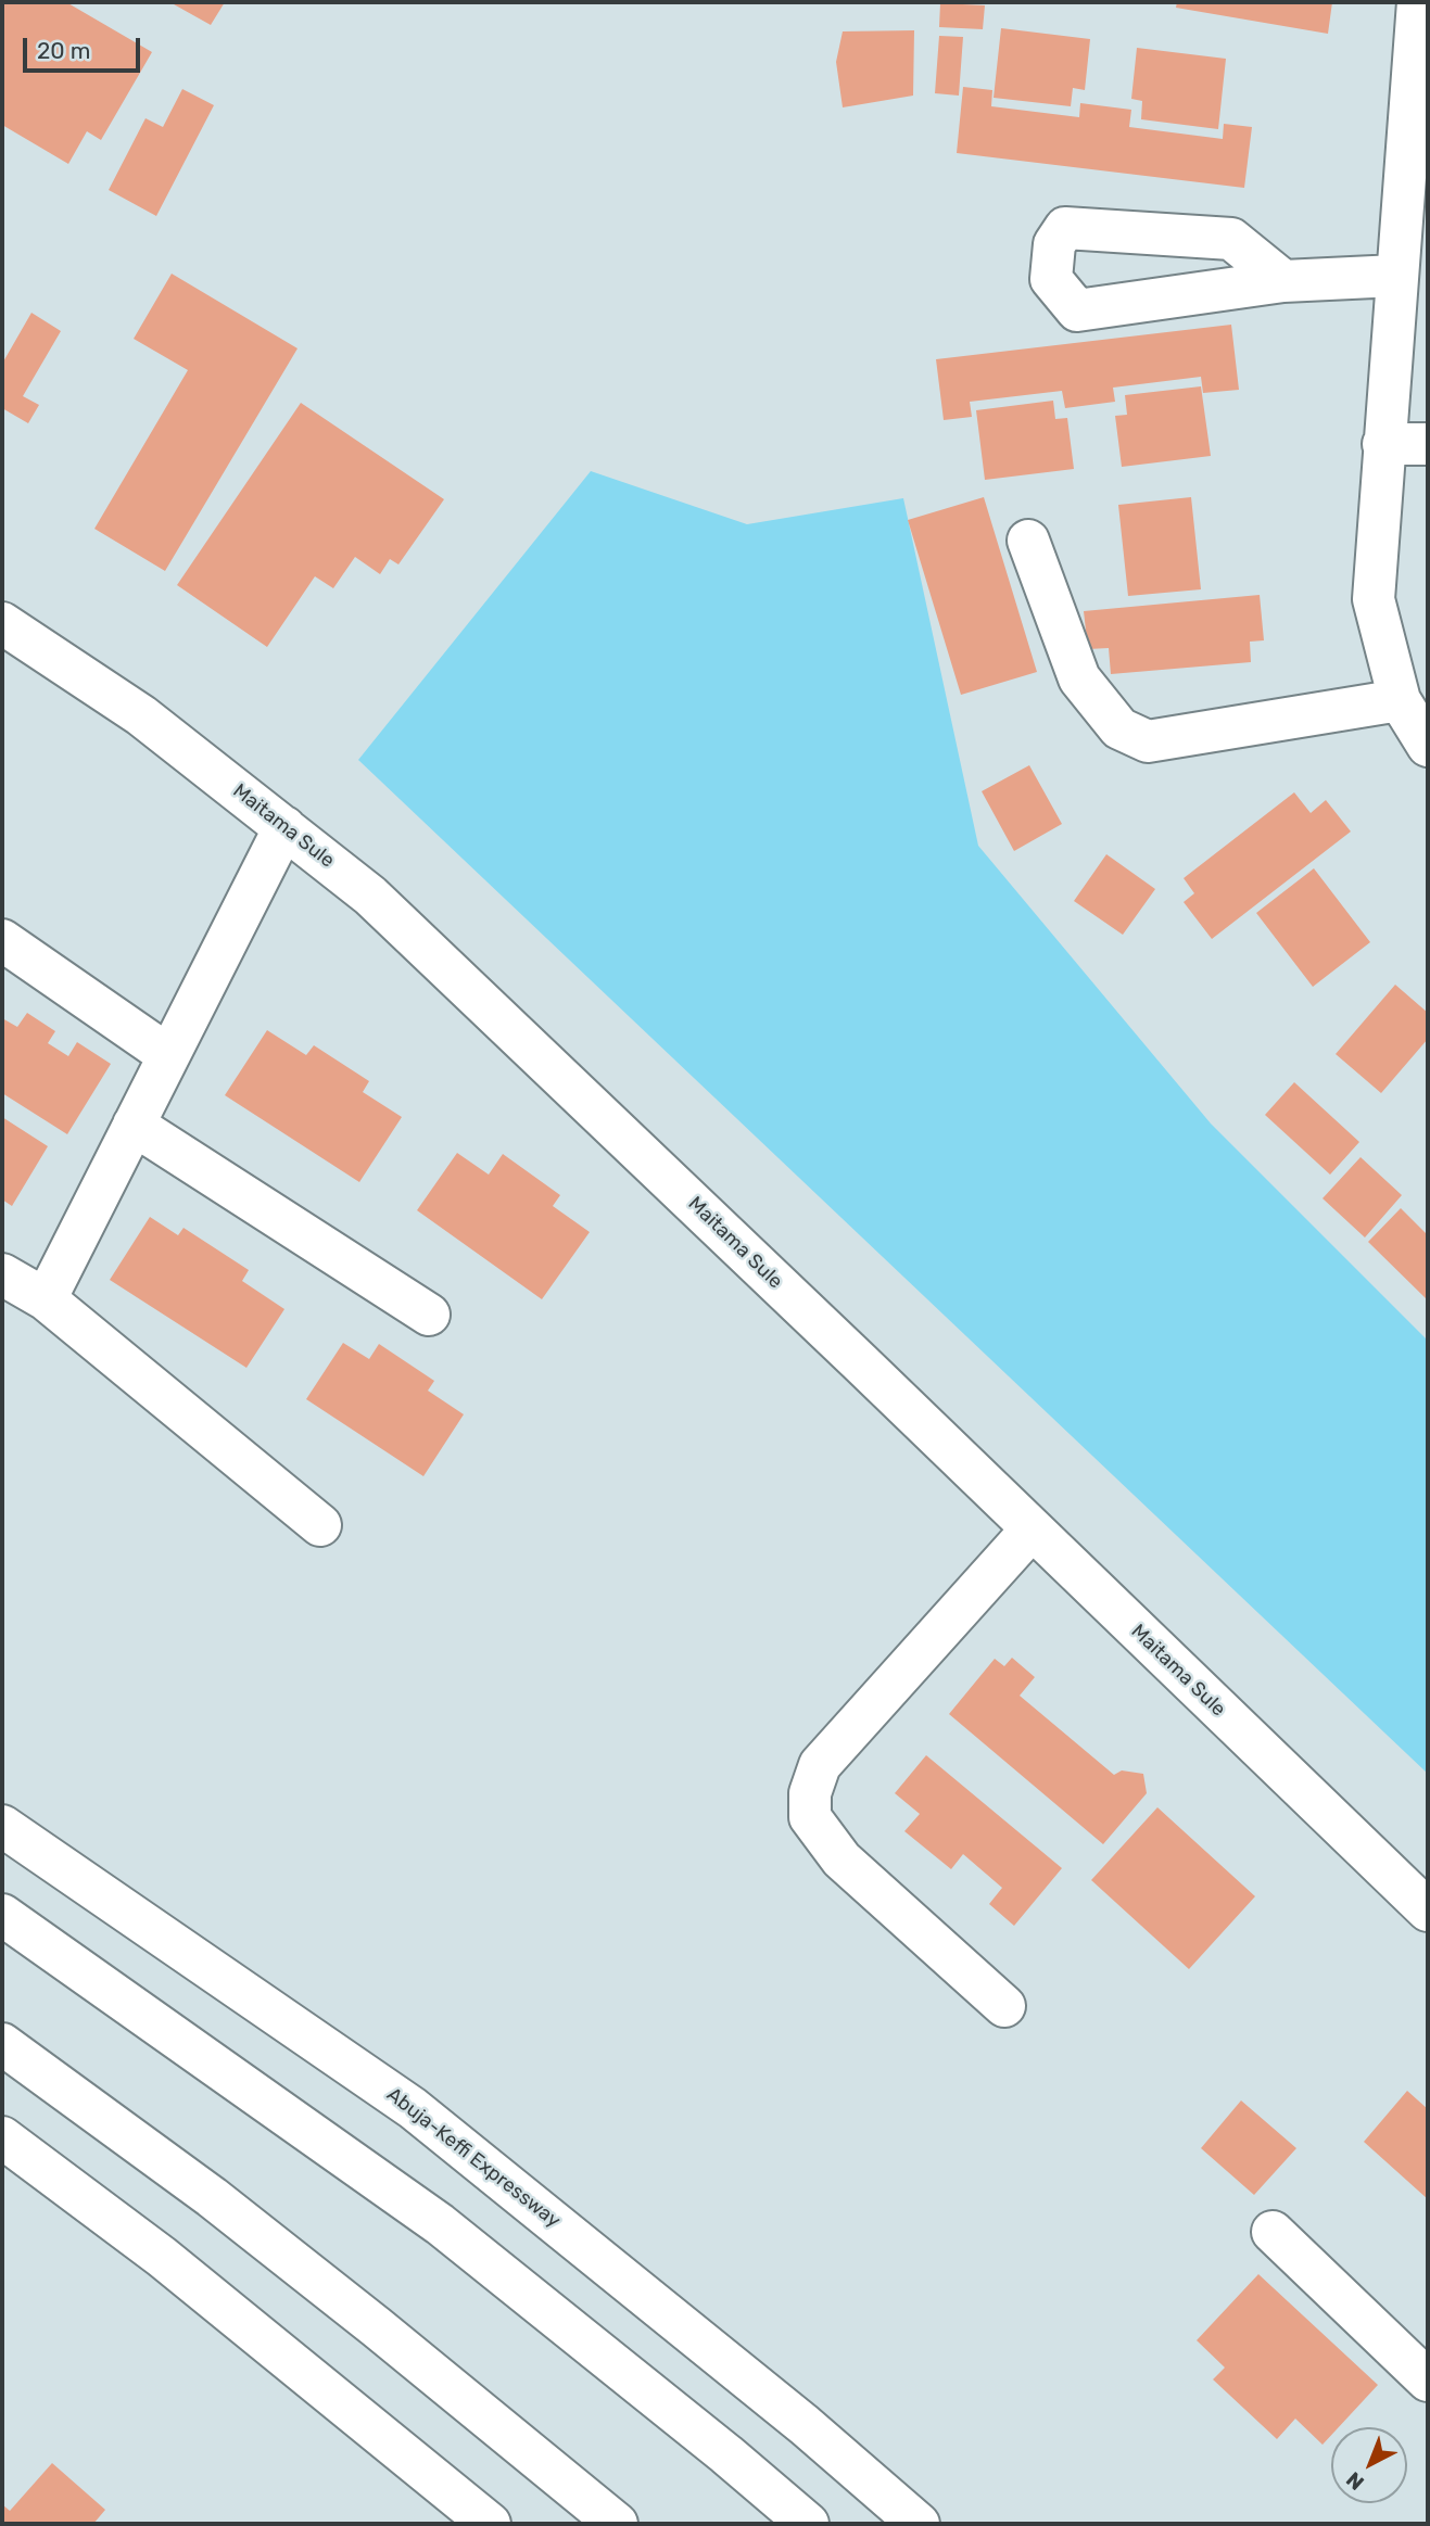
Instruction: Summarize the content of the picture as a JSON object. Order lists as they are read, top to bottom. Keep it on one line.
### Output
{"streets":{"main road":["Maitama Sule","Abuja-Keffi Expressway"]},"scale_bar":"20 m","north":"bottom left"}
